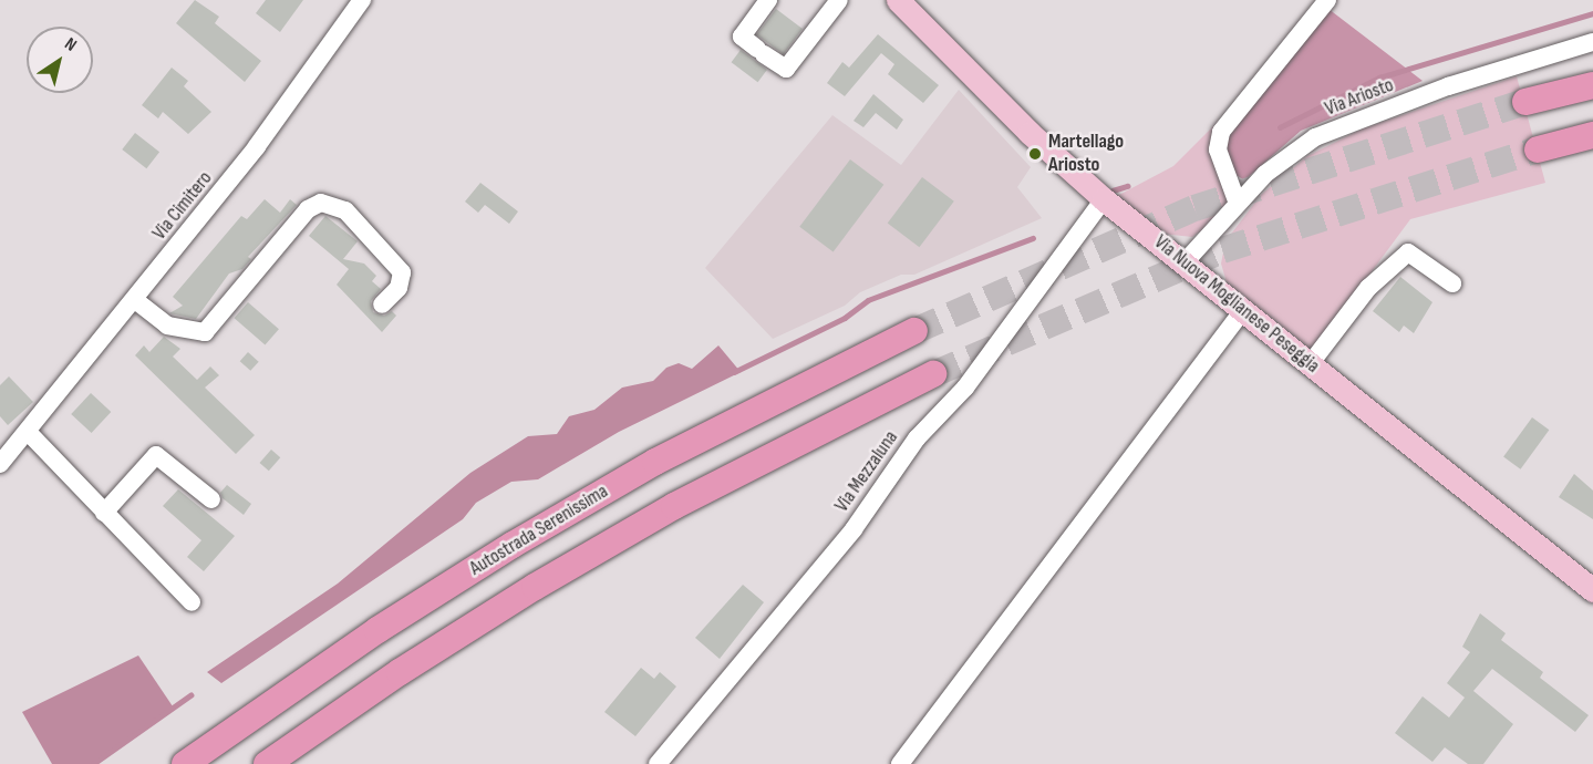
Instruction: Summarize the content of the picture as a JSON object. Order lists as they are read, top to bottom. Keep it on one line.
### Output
{"streets":{"highway":["Autostrada Serenissima"],"main road":["Via Nuova Moglianese Peseggia"],"street":["Via Ariosto","Via Cimitero","Via Mezzaluna"]},"crossings":[["Via Ariosto","Via Nuova Moglianese Peseggia"],["Via Nuova Moglianese Peseggia","Via Mezzaluna"]],"places":["Martellago Ariosto"],"north":"top right"}
